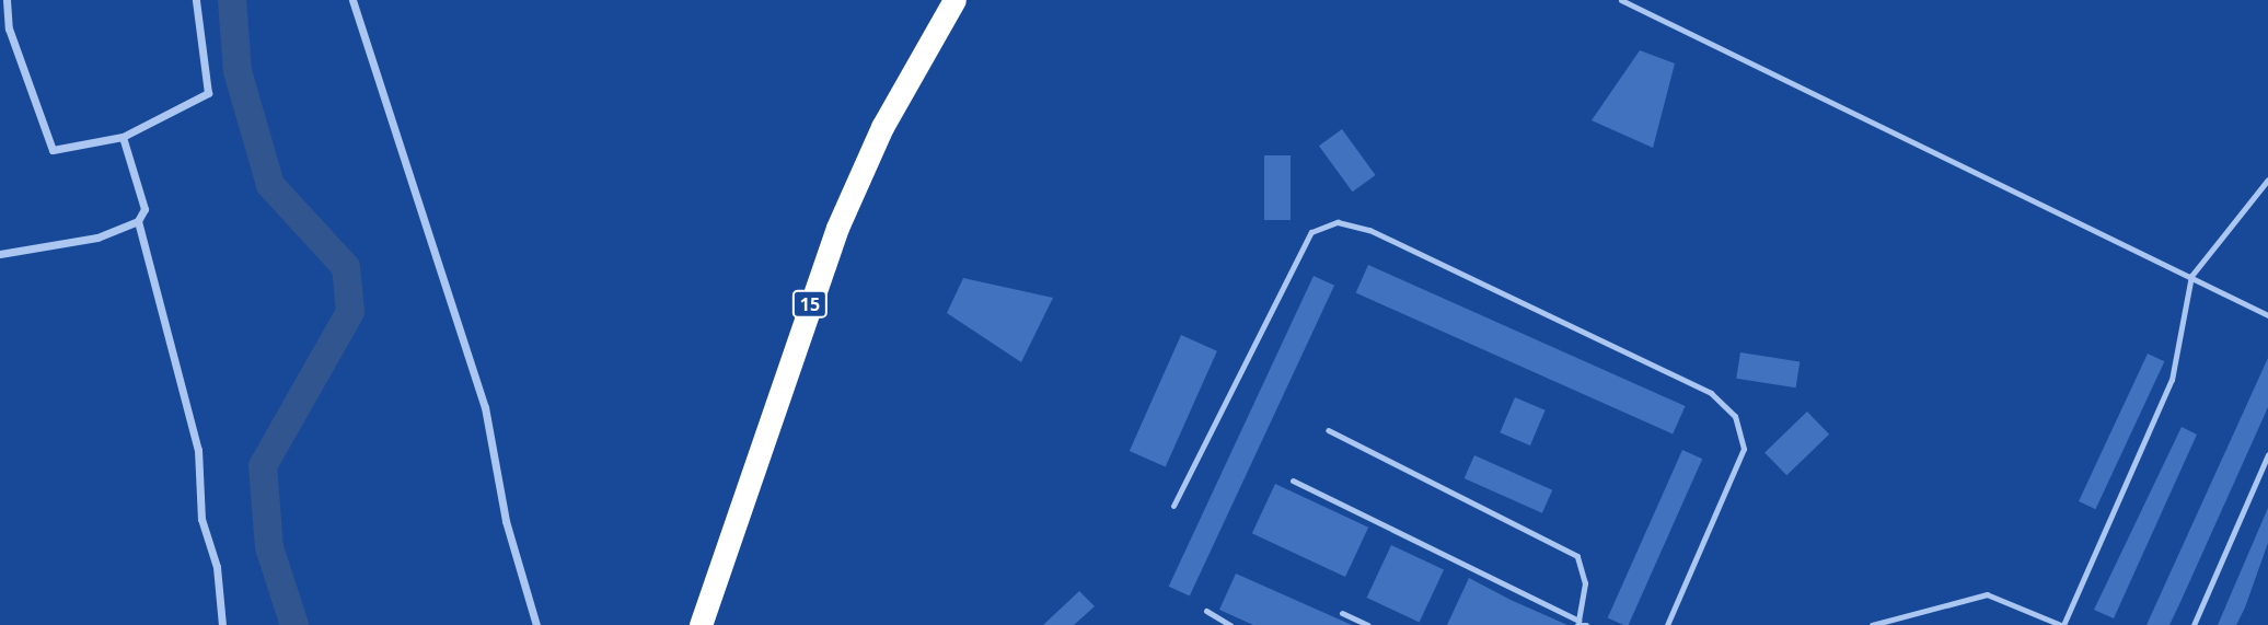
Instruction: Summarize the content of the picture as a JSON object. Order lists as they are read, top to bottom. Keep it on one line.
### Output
{"streets":{"highway":["15"]}}
